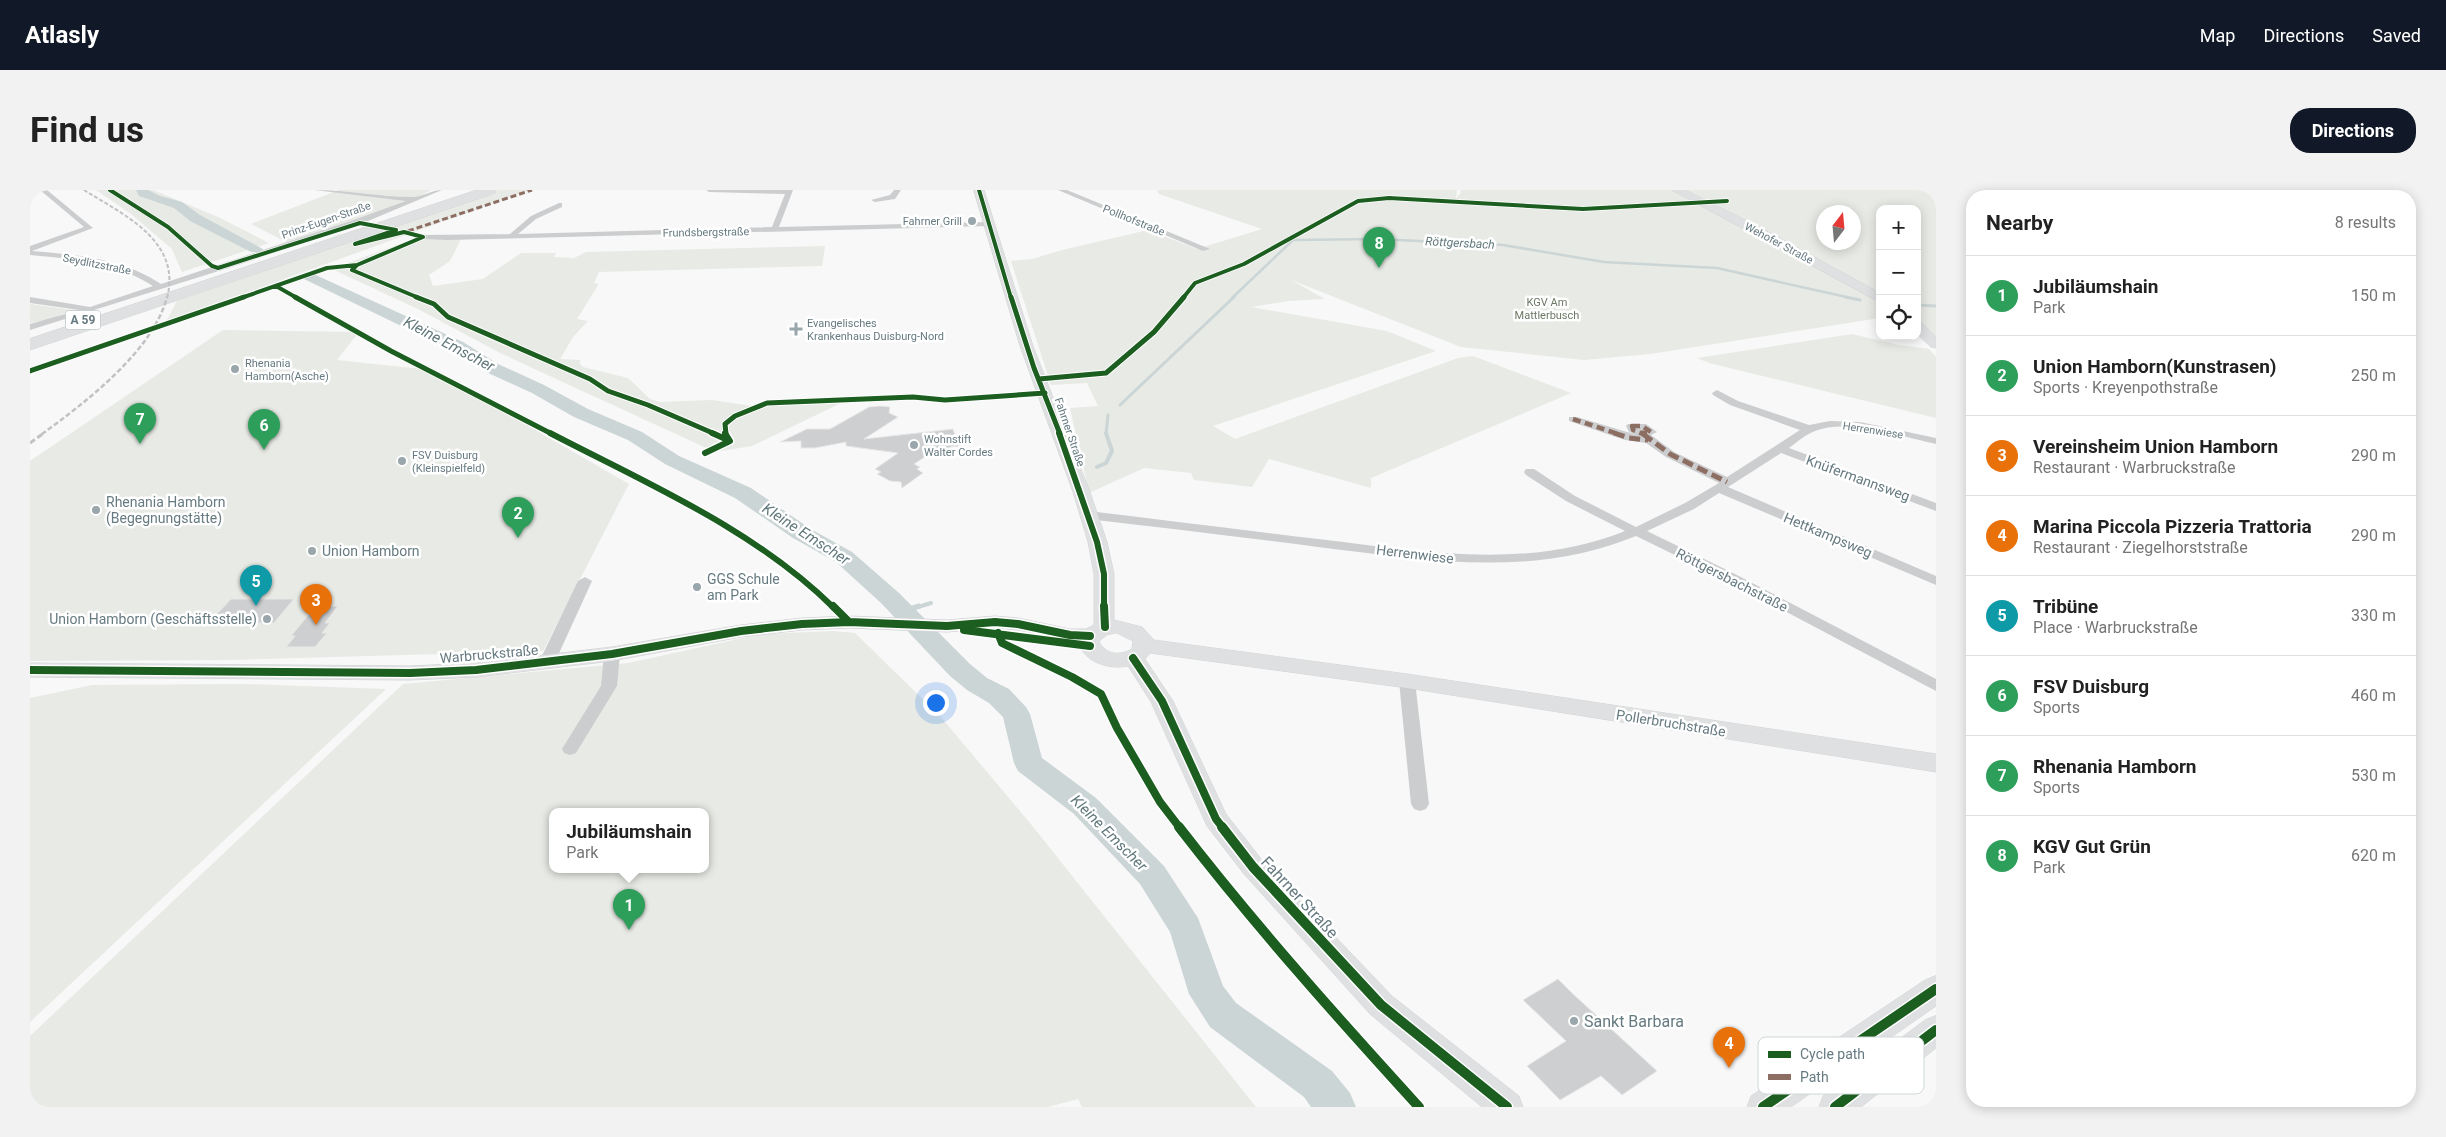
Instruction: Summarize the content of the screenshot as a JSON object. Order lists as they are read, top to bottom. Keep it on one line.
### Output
{"streets":{"highway":["A 59"],"street":["Prinz-Eugen-Straße","Pollhofstraße","Frundsbergstraße","Wehofer Straße","Seydlitzstraße","Herrenwiese","Fahrner Straße","Knüfermannsweg","Hettkampsweg","Röttgersbachstraße","Warbruckstraße","Pollerbruchstraße"]},"crossings":[["Prinz-Eugen-Straße","Seydlitzstraße"],["Frundsbergstraße","Fahrner Straße"],["Herrenwiese","Fahrner Straße"],["Herrenwiese","Knüfermannsweg"],["Herrenwiese","Hettkampsweg"],["Herrenwiese","Röttgersbachstraße"],["Fahrner Straße","Warbruckstraße"],["Fahrner Straße","Pollerbruchstraße"]],"water":["Röttgersbach","Kleine Emscher"],"parks":["KGV Am Mattlerbusch"],"places":{"other":["Fahrner Grill","Rhenania Hamborn(Asche)","Wohnstift Walter Cordes","FSV Duisburg (Kleinspielfeld)","Rhenania Hamborn (Begegnungstätte)","Union Hamborn","GGS Schule am Park","Union Hamborn (Geschäftsstelle)","Sankt Barbara"],"health":["Evangelisches Krankenhaus Duisburg-Nord"]},"legend":["Cycle path","Path"],"north":"top","page":{"header":"Atlasly","nav":["Map","Directions","Saved"],"buttons":"Directions","title":"Find us","heading":["Nearby","8 results"],"map_buttons":["+","−"],"pins":["8","7","6","2","5","3","1","4"],"list":[{"mark":"1","name":"Jubiläumshain","note":"Park","value":"150 m"},{"mark":"2","name":"Union Hamborn(Kunstrasen)","note":"Sports · Kreyenpothstraße","value":"250 m"},{"mark":"3","name":"Vereinsheim Union Hamborn","note":"Restaurant · Warbruckstraße","value":"290 m"},{"mark":"4","name":"Marina Piccola Pizzeria Trattoria","note":"Restaurant · Ziegelhorststraße","value":"290 m"},{"mark":"5","name":"Tribüne","note":"Place · Warbruckstraße","value":"330 m"},{"mark":"6","name":"FSV Duisburg","note":"Sports","value":"460 m"},{"mark":"7","name":"Rhenania Hamborn","note":"Sports","value":"530 m"},{"mark":"8","name":"KGV Gut Grün","note":"Park","value":"620 m"}],"popup":["Jubiläumshain","Park"]}}
